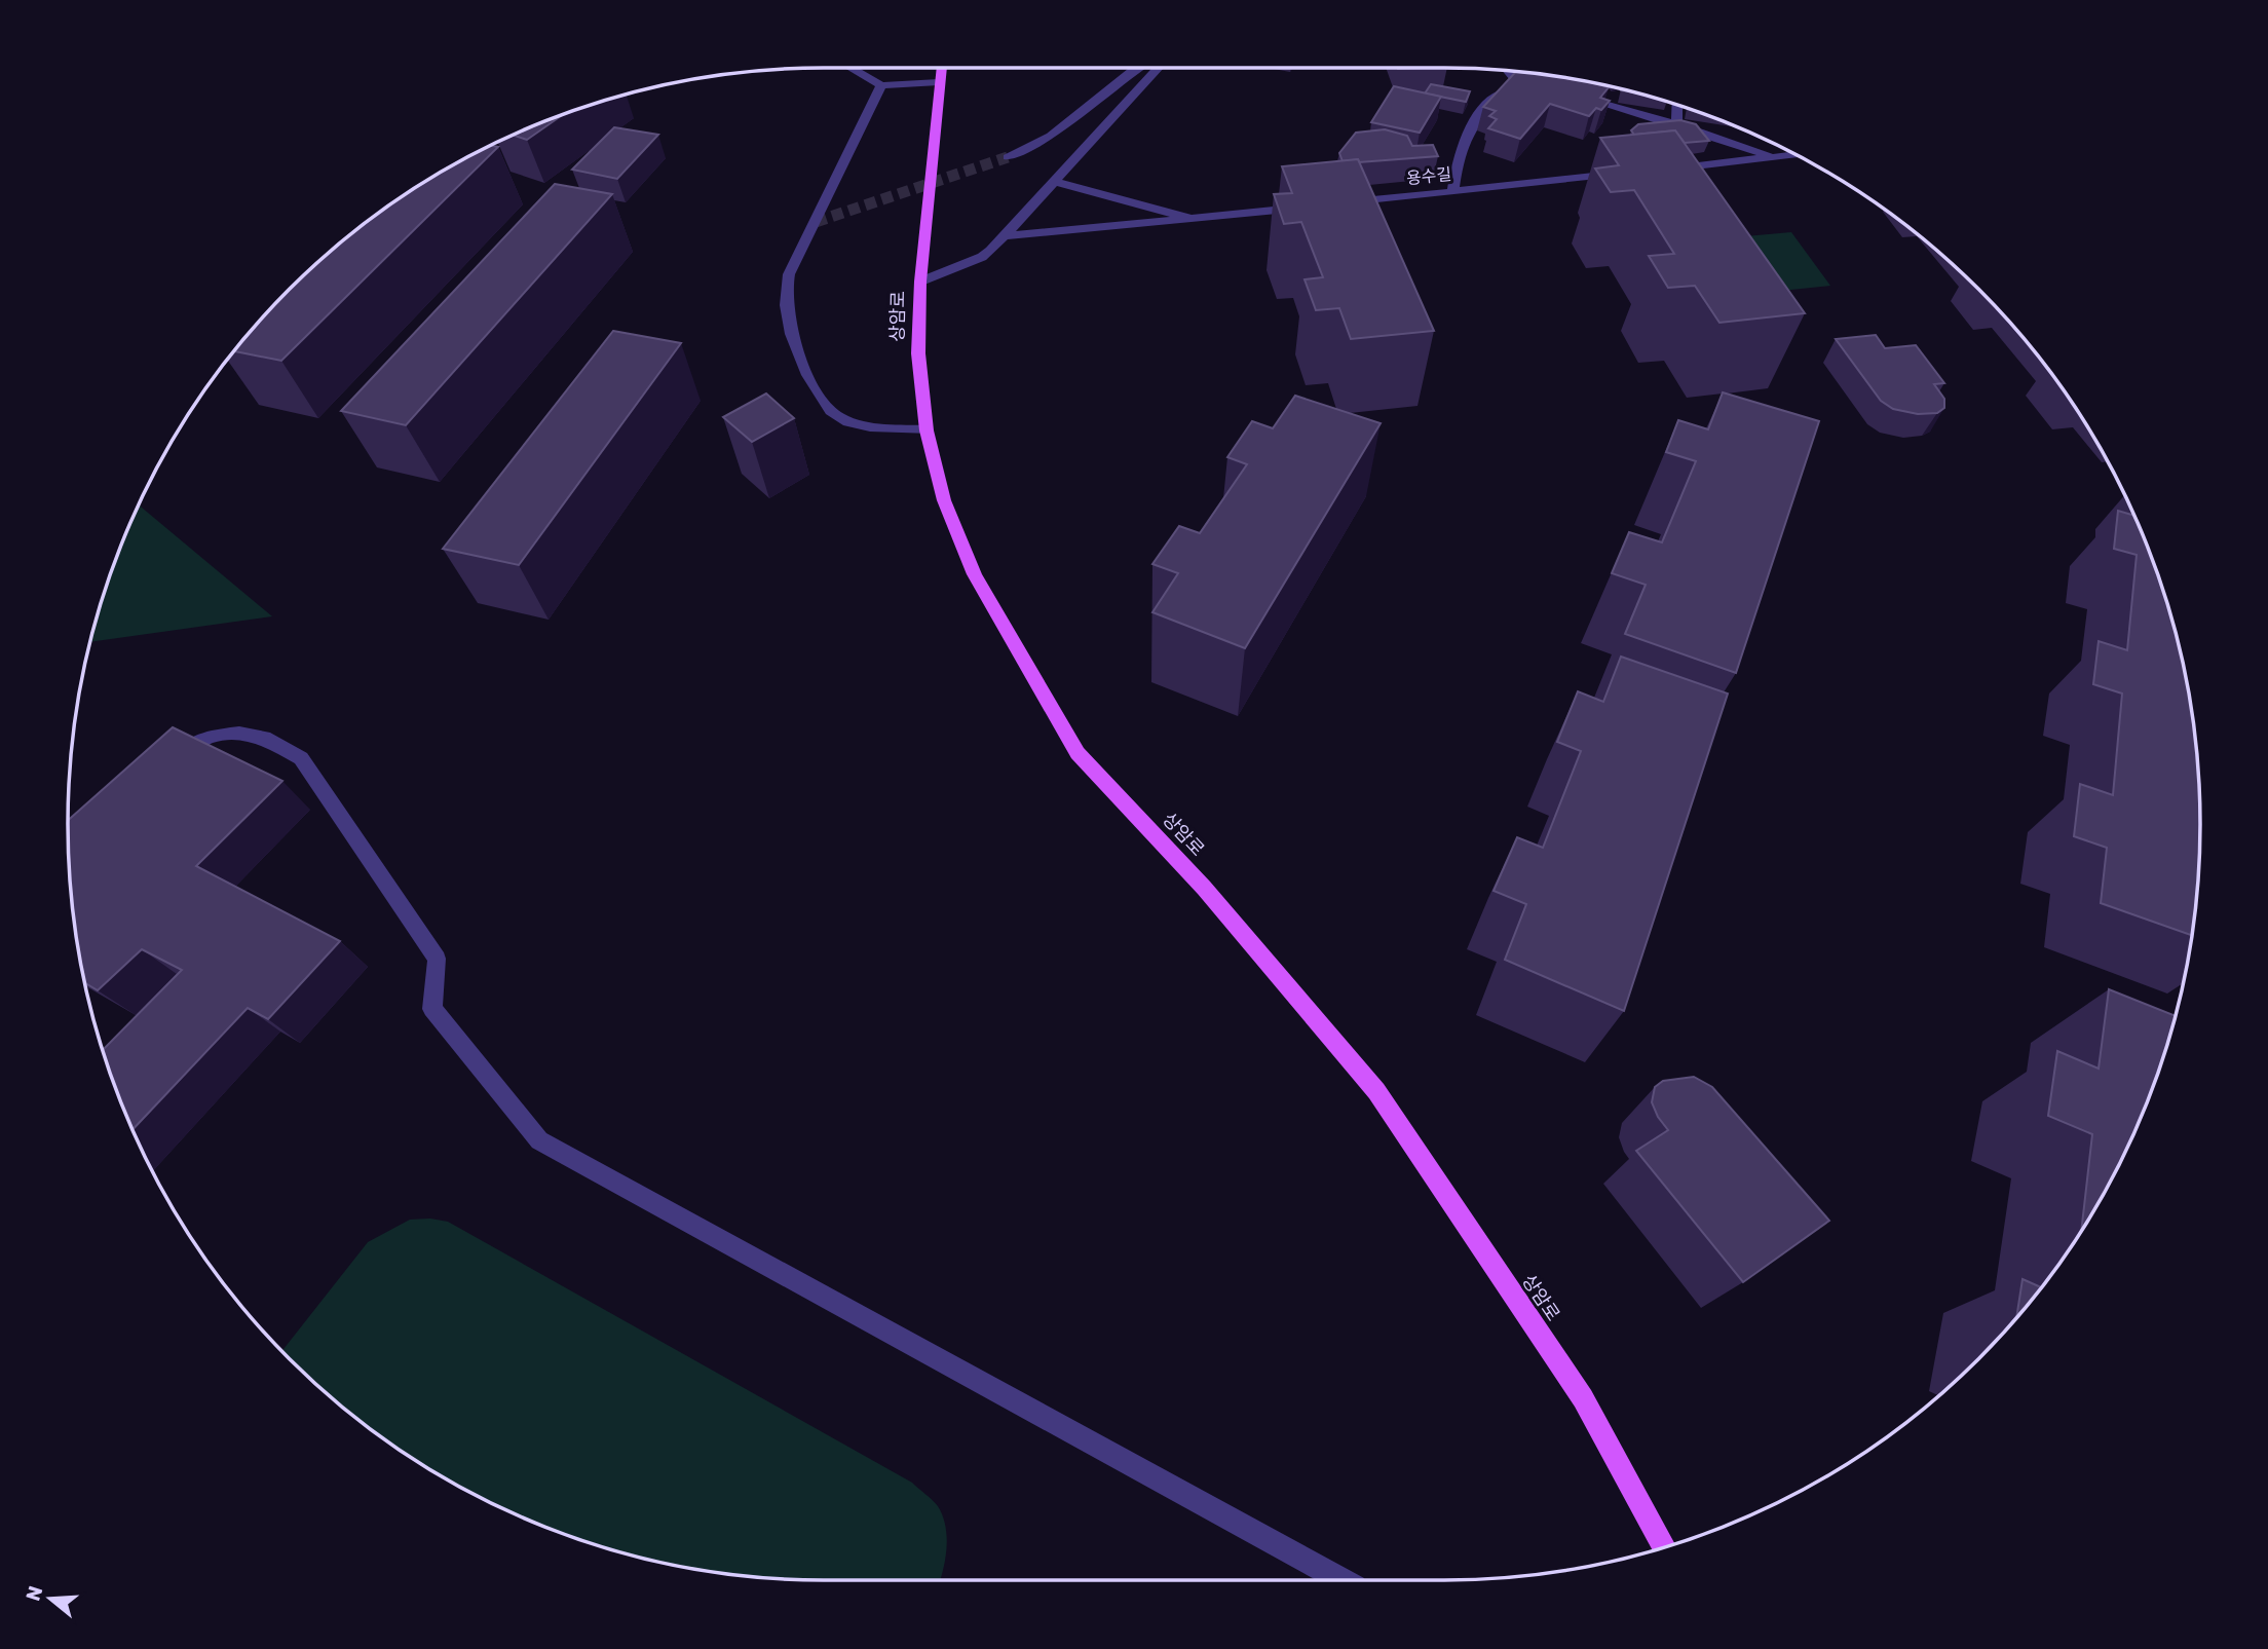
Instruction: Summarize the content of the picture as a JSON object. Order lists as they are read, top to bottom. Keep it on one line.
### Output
{"streets":{"main road":["상암로"],"street":["용수길"]},"north":"left"}
